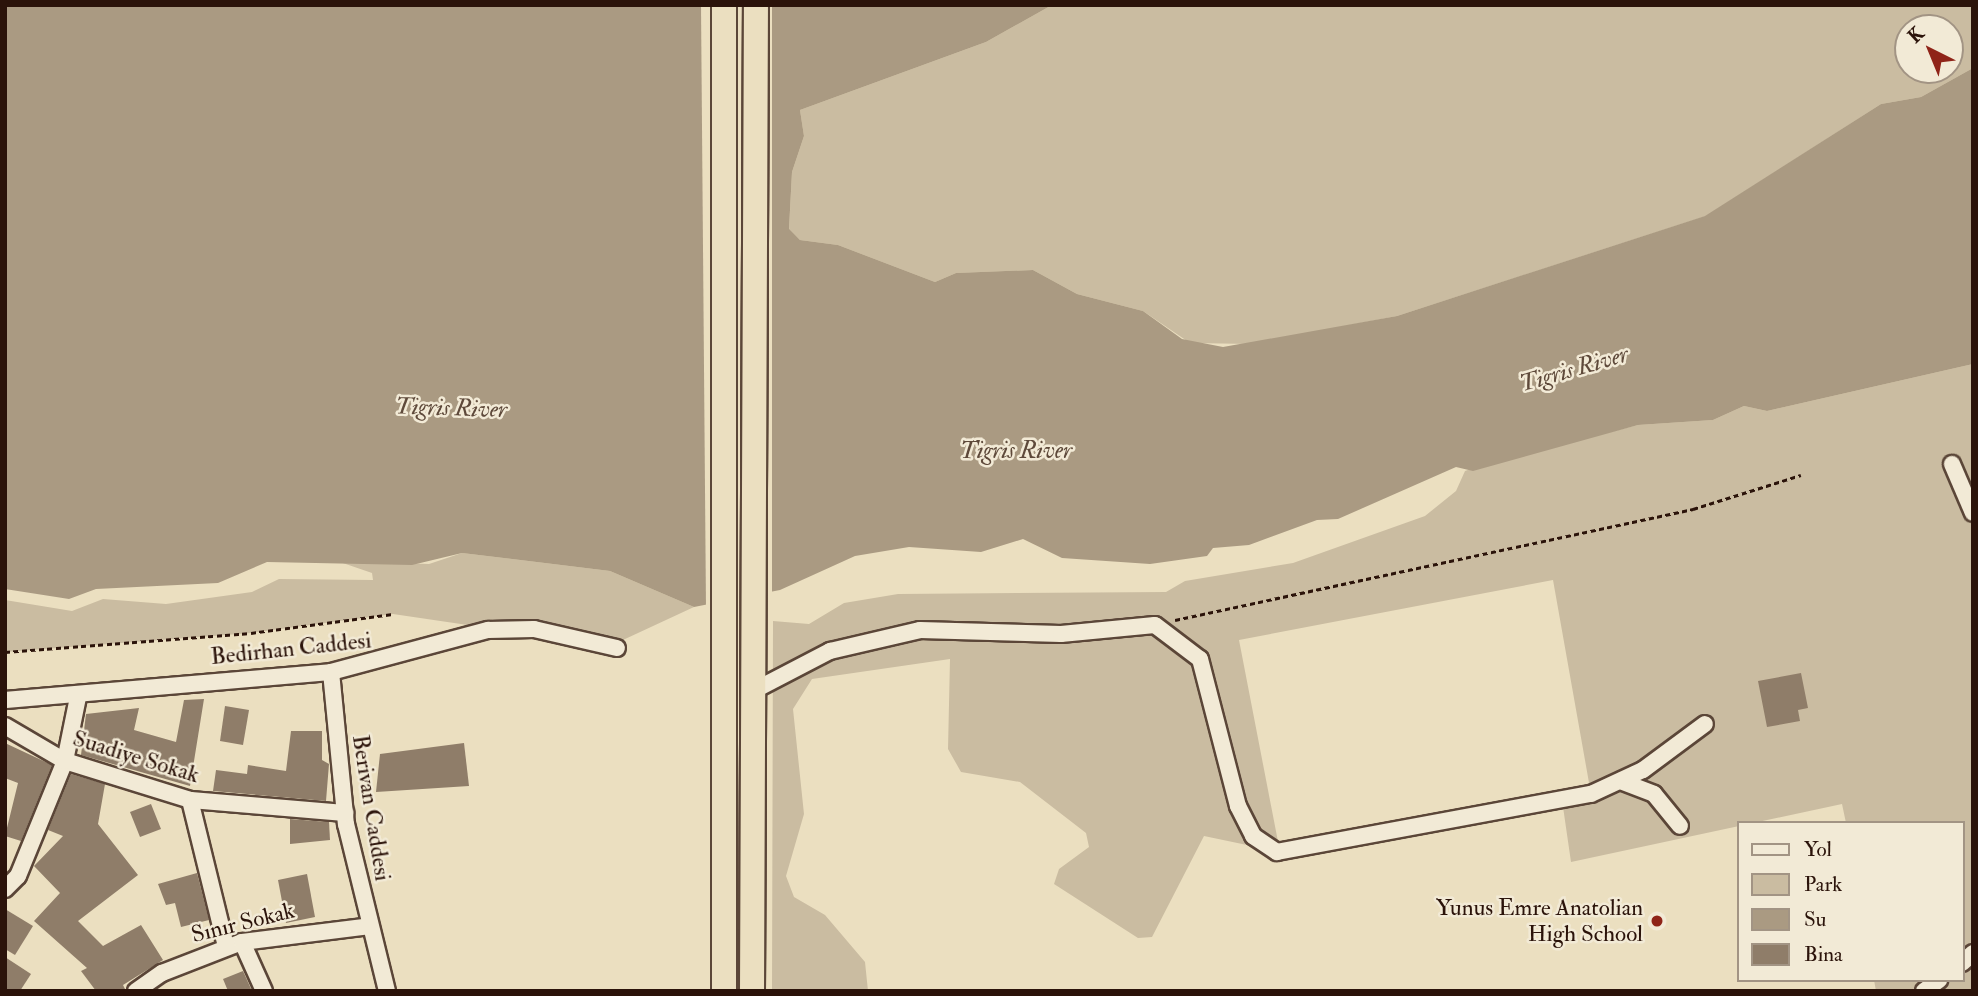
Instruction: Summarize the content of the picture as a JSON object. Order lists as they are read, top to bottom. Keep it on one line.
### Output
{"streets":{"street":["Bedirhan Caddesi","Suadiye Sokak","Berivan Caddesi","Sınır Sokak"]},"crossings":[["Bedirhan Caddesi","Berivan Caddesi"],["Suadiye Sokak","Berivan Caddesi"],["Berivan Caddesi","Sınır Sokak"]],"water":["Tigris River"],"places":["Yunus Emre Anatolian High School"],"legend":["Yol","Park","Su","Bina"],"north":"top left"}
